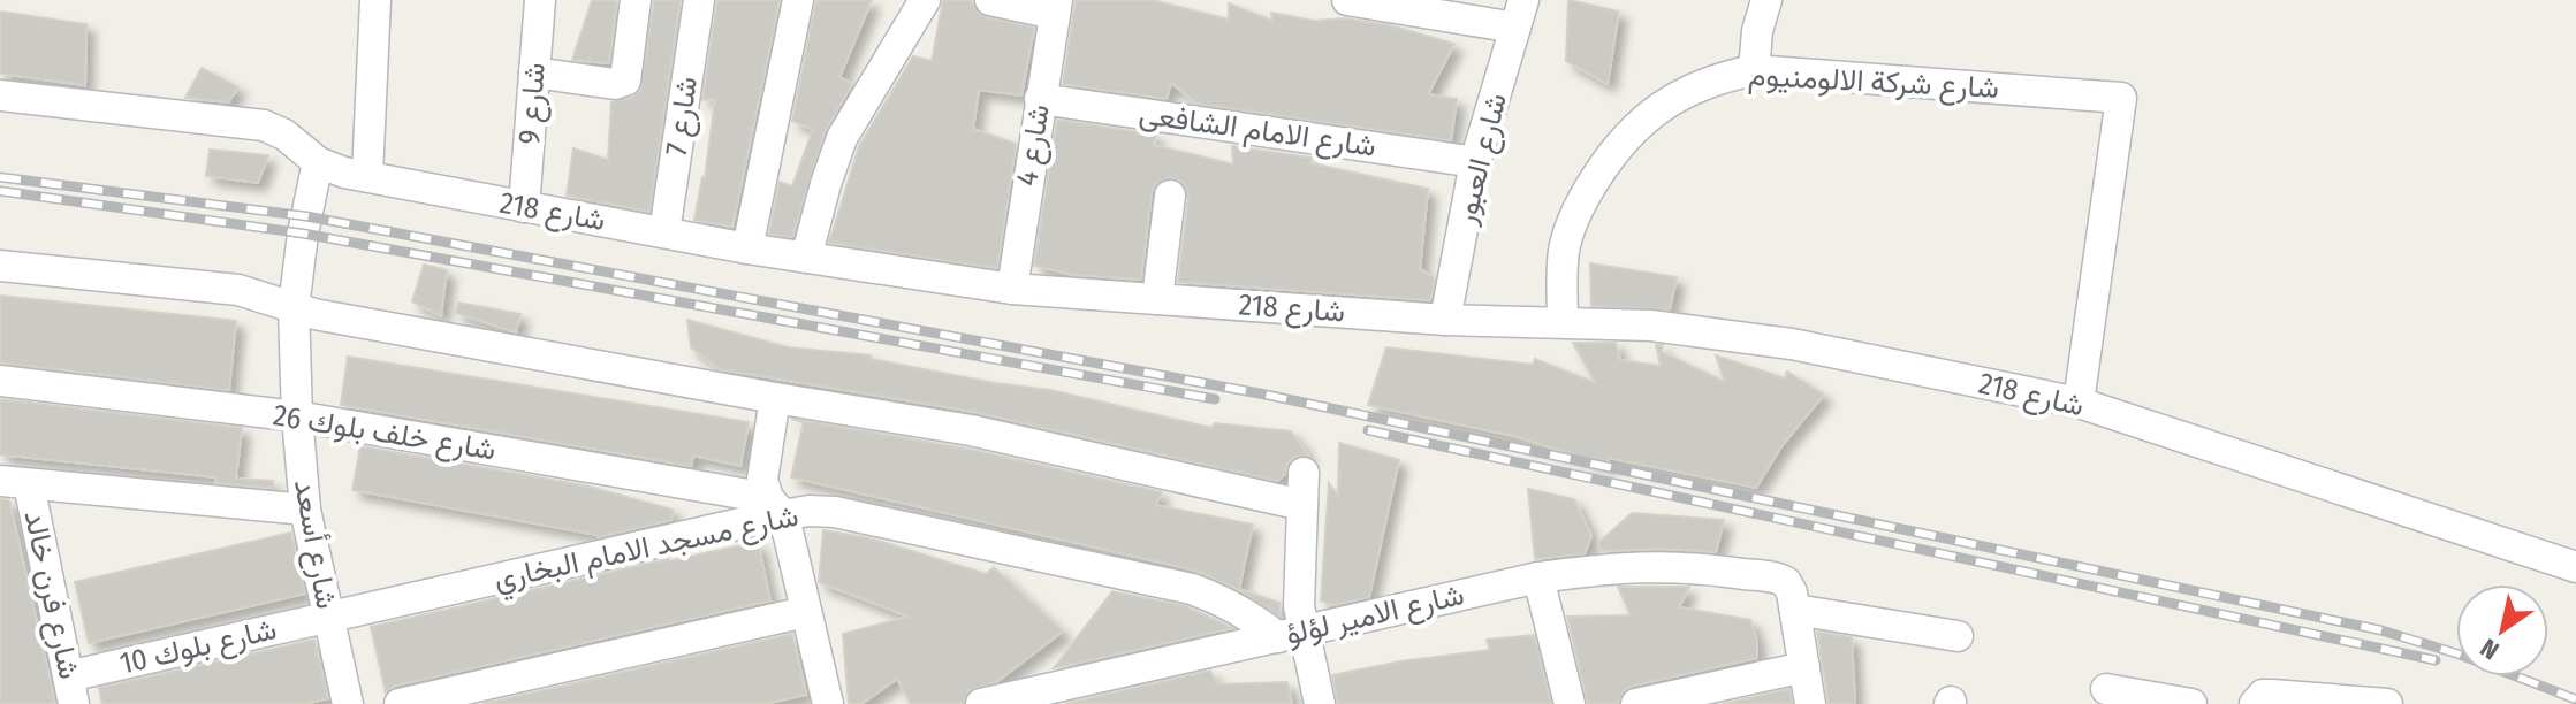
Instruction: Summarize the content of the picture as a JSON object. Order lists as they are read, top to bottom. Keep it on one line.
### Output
{"streets":{"street":["شارع شركة الالومنيوم","شارع 9","شارع 7","شارع الامام الشافعى","شارع 4","شارع العبور","شارع 218","شارع خلف بلوك 26","شارع أسعد","شارع مسجد الامام البخاري","شارع فرن خالد","شارع الامير لؤلؤ","شارع بلوك 10"]},"crossings":[["شارع شركة الالومنيوم","شارع 218"],["شارع 9","شارع 218"],["شارع 7","شارع 218"],["شارع الامام الشافعى","شارع 4"],["شارع الامام الشافعى","شارع العبور"],["شارع 4","شارع 218"],["شارع العبور","شارع 218"],["شارع 218","شارع أسعد"],["شارع خلف بلوك 26","شارع أسعد"],["شارع خلف بلوك 26","شارع مسجد الامام البخاري"],["شارع أسعد","شارع مسجد الامام البخاري"],["شارع أسعد","شارع بلوك 10"],["شارع مسجد الامام البخاري","شارع الامير لؤلؤ"],["شارع مسجد الامام البخاري","شارع بلوك 10"],["شارع فرن خالد","شارع بلوك 10"]],"north":"bottom left"}
